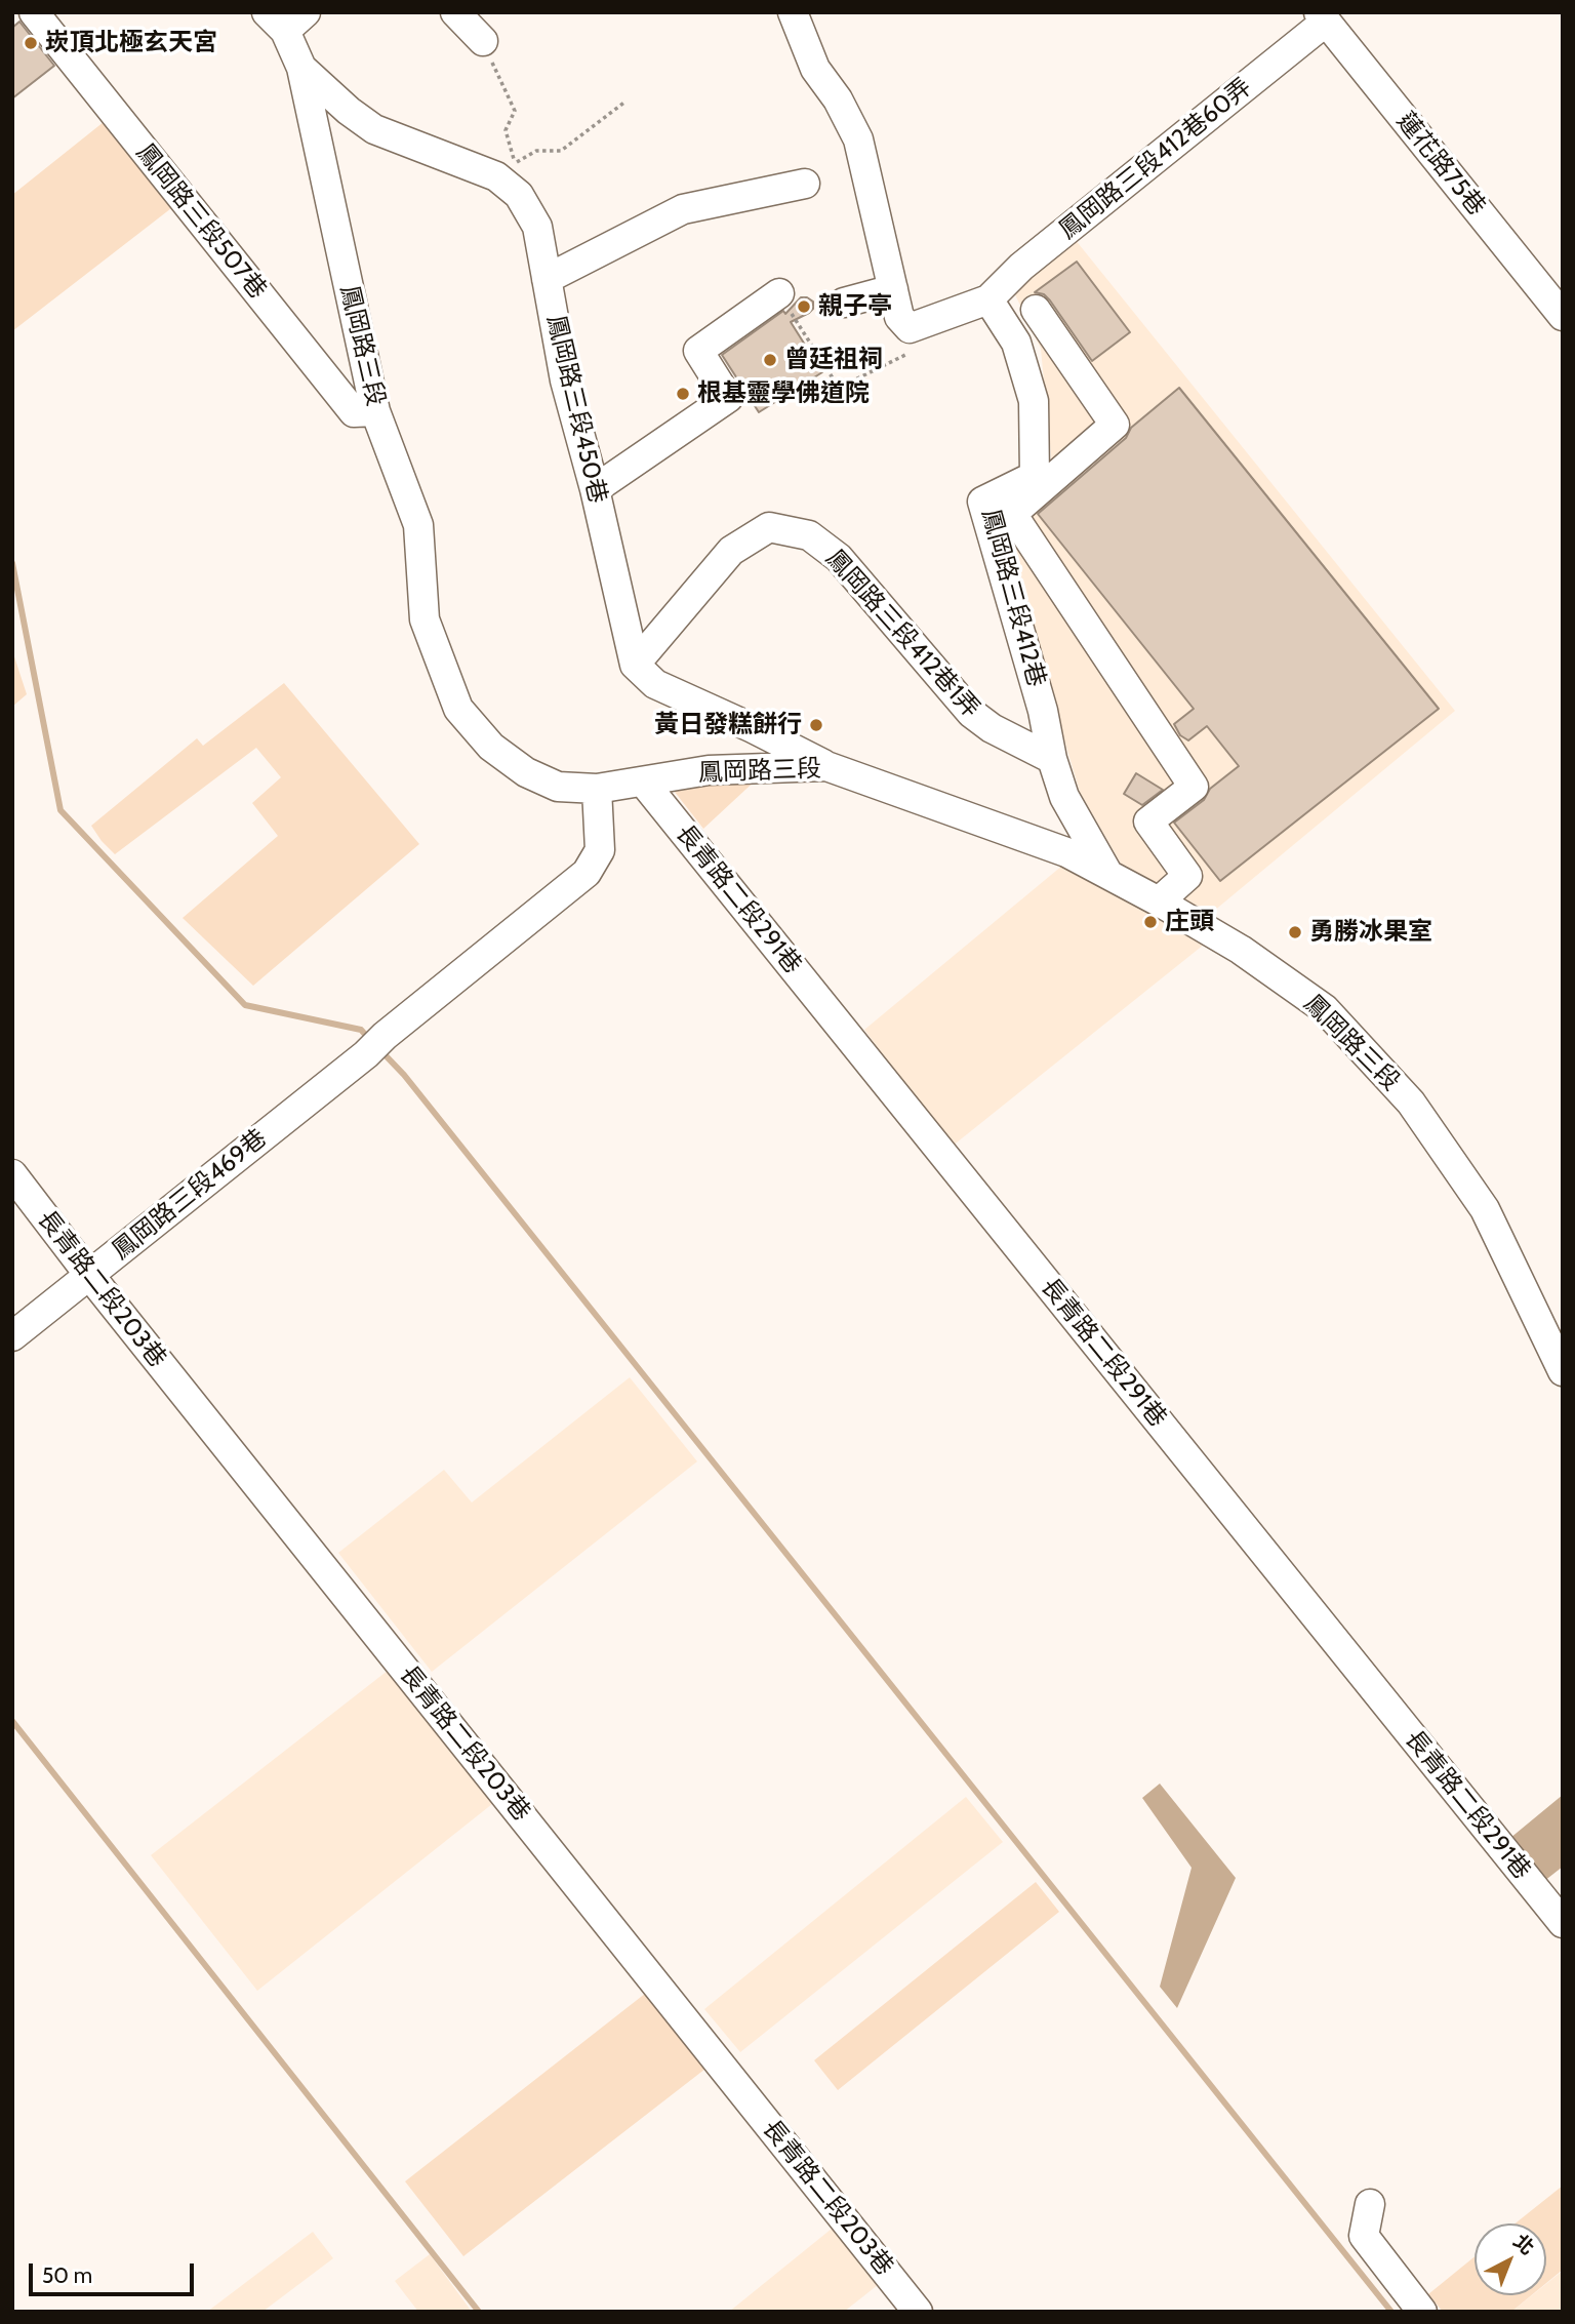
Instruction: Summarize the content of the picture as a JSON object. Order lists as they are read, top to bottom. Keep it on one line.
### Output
{"streets":{"street":["鳳岡路三段412巷60弄","蓮花路75巷","鳳岡路三段507巷","鳳岡路三段","鳳岡路三段450巷","鳳岡路三段412巷","鳳岡路三段412巷1弄","長青路二段291巷","鳳岡路三段469巷","長青路二段203巷"]},"crossings":[["鳳岡路三段412巷60弄","蓮花路75巷"],["鳳岡路三段412巷60弄","鳳岡路三段412巷"],["鳳岡路三段507巷","鳳岡路三段"],["鳳岡路三段","鳳岡路三段450巷"],["鳳岡路三段","鳳岡路三段412巷"],["鳳岡路三段","長青路二段291巷"],["鳳岡路三段","鳳岡路三段469巷"],["鳳岡路三段450巷","鳳岡路三段412巷1弄"],["鳳岡路三段412巷","鳳岡路三段412巷1弄"],["鳳岡路三段469巷","長青路二段203巷"]],"places":["崁頂北極玄天宮","親子亭","曾廷祖祠","根基靈學佛道院","黃日發糕餅行","庄頭","勇勝冰果室"],"scale_bar":"50 m","north":"top right"}
